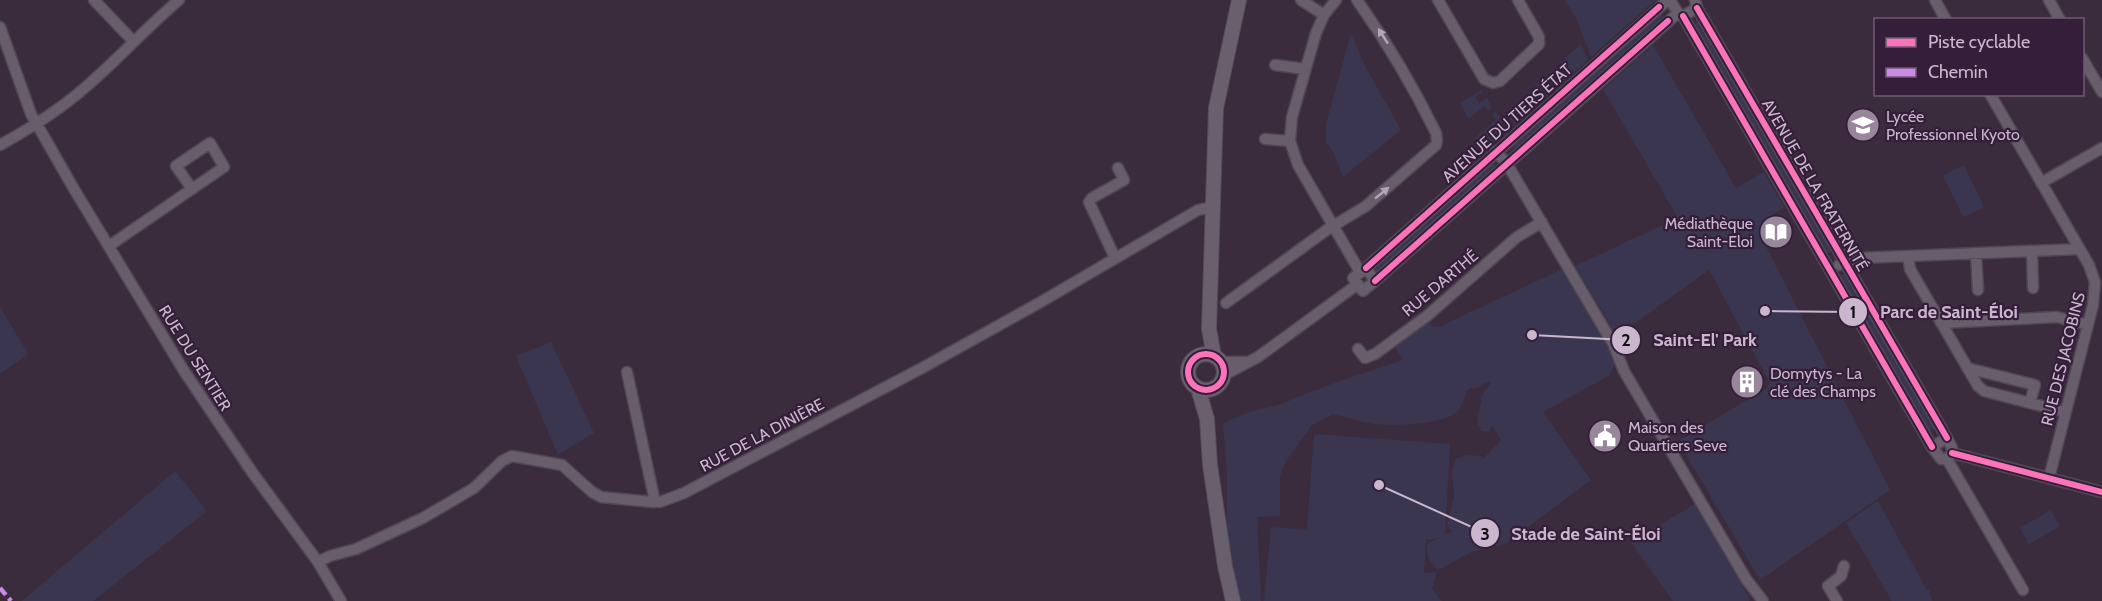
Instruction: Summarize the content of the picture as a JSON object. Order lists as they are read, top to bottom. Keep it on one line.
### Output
{"streets":{"street":["AVENUE DU TIERS ÉTAT","AVENUE DE LA FRATERNITÉ","RUE DARTHÉ","RUE DU SENTIER","RUE DES JACOBINS","RUE DE LA DINIÈRE"]},"crossings":[["AVENUE DU TIERS ÉTAT","AVENUE DE LA FRATERNITÉ"],["RUE DU SENTIER","RUE DE LA DINIÈRE"]],"places":{"school or university":["Lycée Professionnel Kyoto"],"library":["Médiathèque Saint-Eloi"],"other":["Parc de Saint-Éloi","Saint-El' Park","Stade de Saint-Éloi"],"building":["Domytys - La clé des Champs"],"public building":["Maison des Quartiers Seve"]},"legend":["Piste cyclable","Chemin"]}
